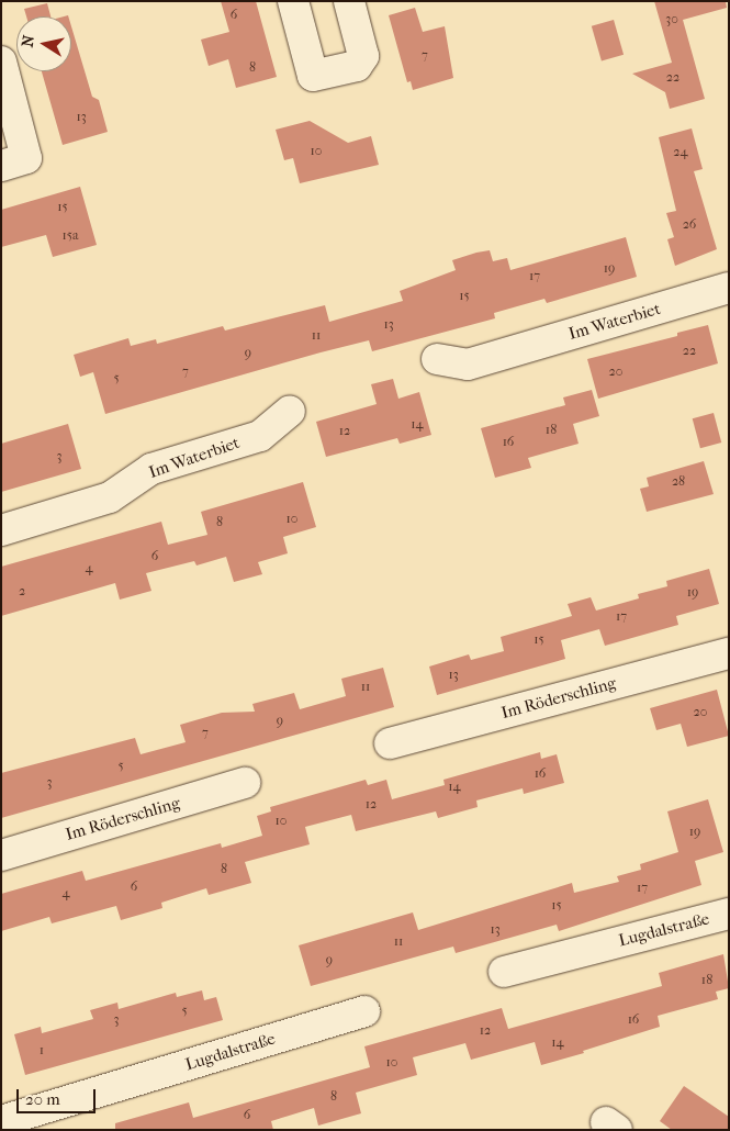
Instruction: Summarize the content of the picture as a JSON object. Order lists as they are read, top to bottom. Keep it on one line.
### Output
{"streets":{"street":["Im Waterbiet","Im Röderschling","Lugdalstraße"]},"house_numbers":["6","30","7","8","22","13","10","24","15","26","15a","19","17","15","13","11","22","9","7","20","5","14","18","12","16","3","28","10","8","6","4","2","19","17","15","13","11","20","9","7","5","16","3","14","12","10","19","8","6","17","4","15","13","11","9","18","5","3","16","12","14","1","10","8","6"],"scale_bar":"20 m","north":"left"}
